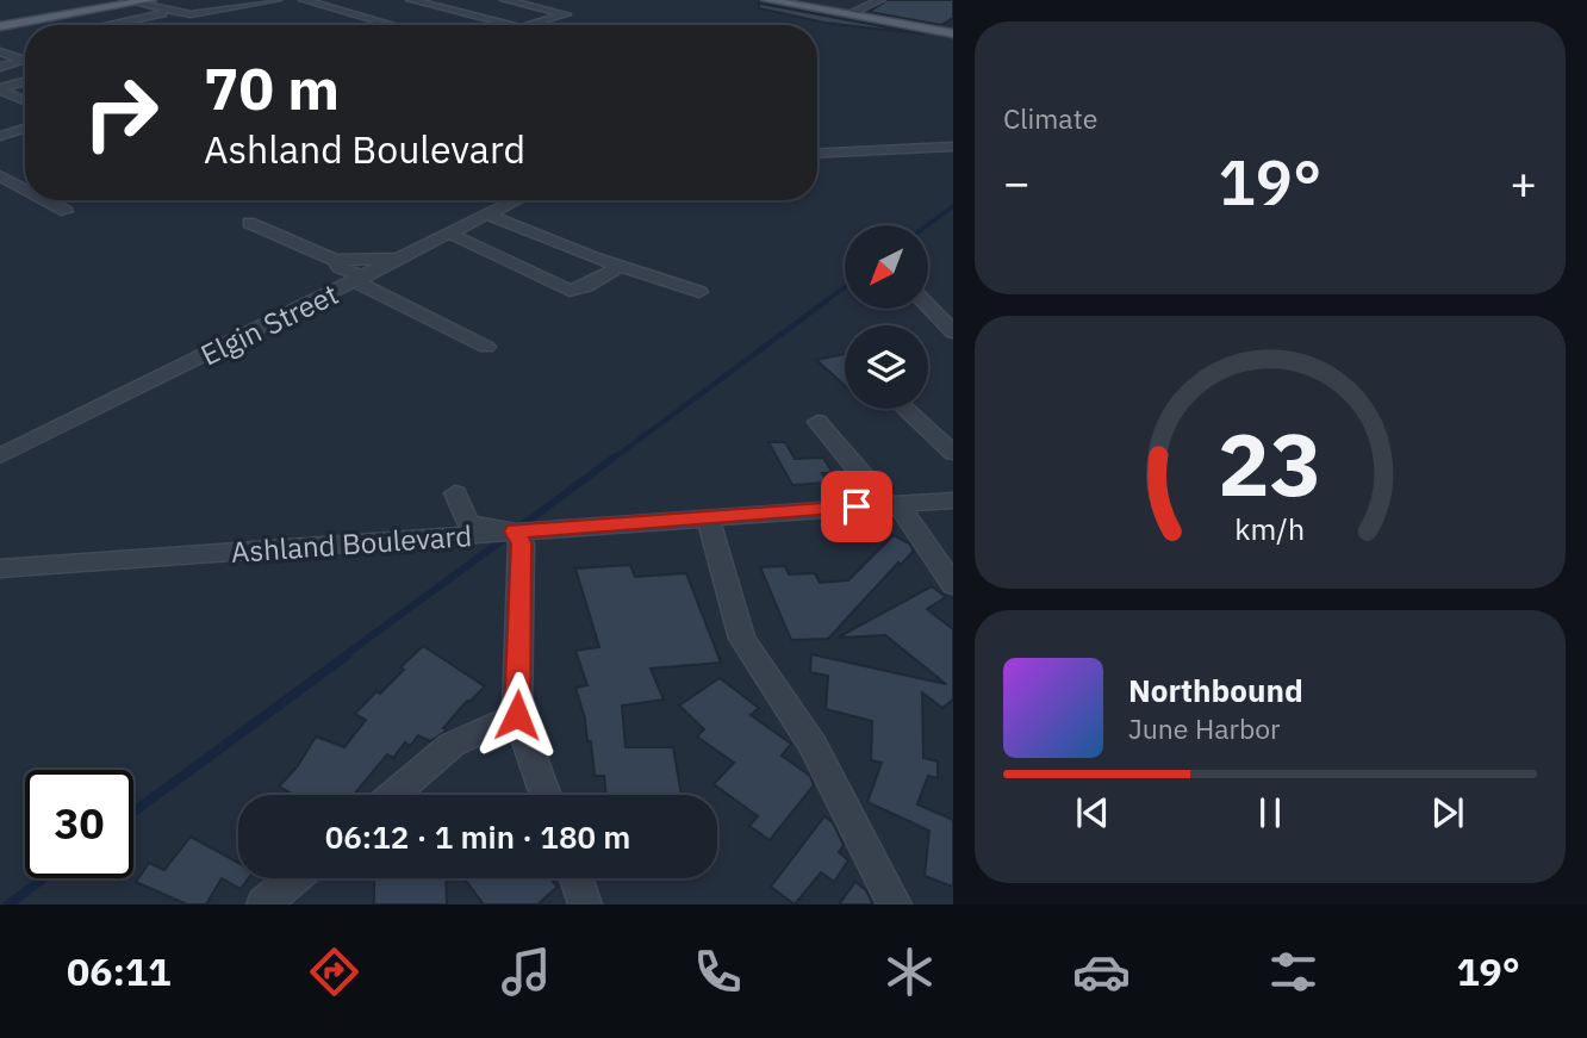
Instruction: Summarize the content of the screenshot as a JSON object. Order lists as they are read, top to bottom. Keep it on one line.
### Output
{"streets":{"street":["Elgin Street","Ashland Boulevard"]},"north":"bottom left","page":{"tile":"Climate","turn":["70 m","Ashland Boulevard"],"heat":["−","19°","+"],"song":["Northbound","June Harbor"],"limit":"30","trip":"06:12 · 1 min · 180 m","tabs":["06:11","19°"],"gauge":["23","km/h"]}}
